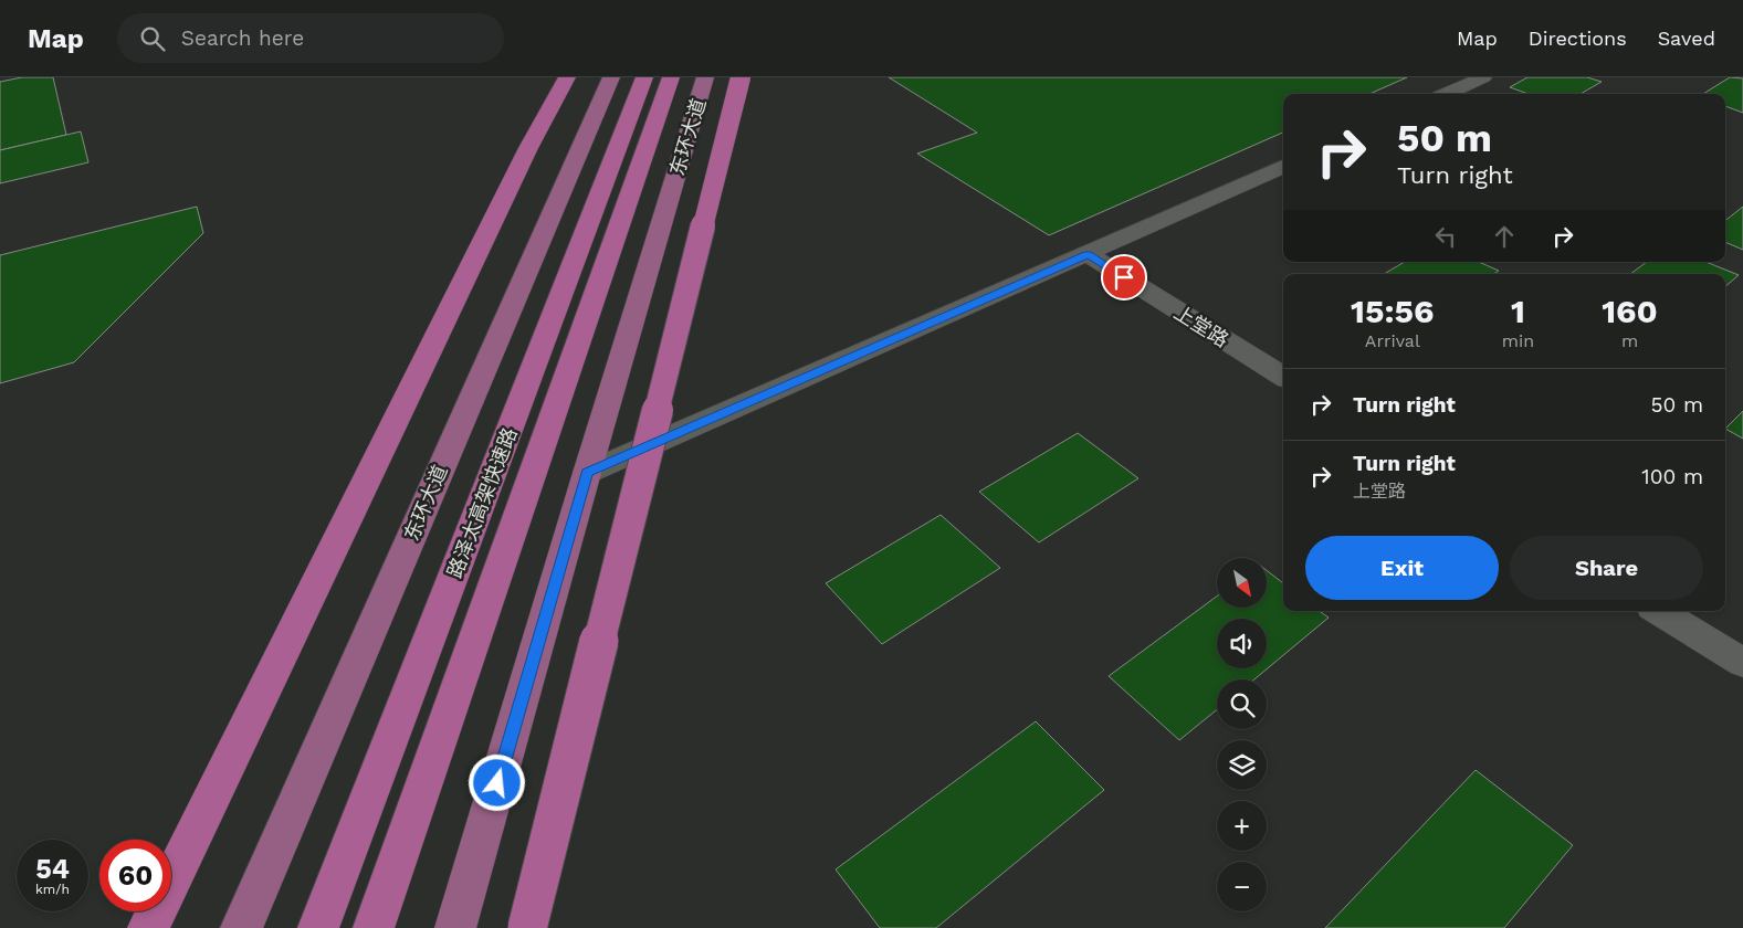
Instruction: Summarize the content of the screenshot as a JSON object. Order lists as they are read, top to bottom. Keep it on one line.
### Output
{"streets":{"highway":["路泽太高架快速路"],"main road":["东环大道"],"street":["上堂路"]},"north":"bottom right","page":{"header":"Map","search":"Search here","nav":["Map","Directions","Saved"],"turn":["50 m","Turn right"],"eta":["15:56","Arrival","1","min","160","m"],"list":[{"name":"Turn right","value":"50 m"},{"name":"Turn right","note":"上堂路","value":"100 m"}],"buttons":["Exit","Share"],"map_buttons":["+","−"],"speed":"54 km/h","limit":"60"}}
